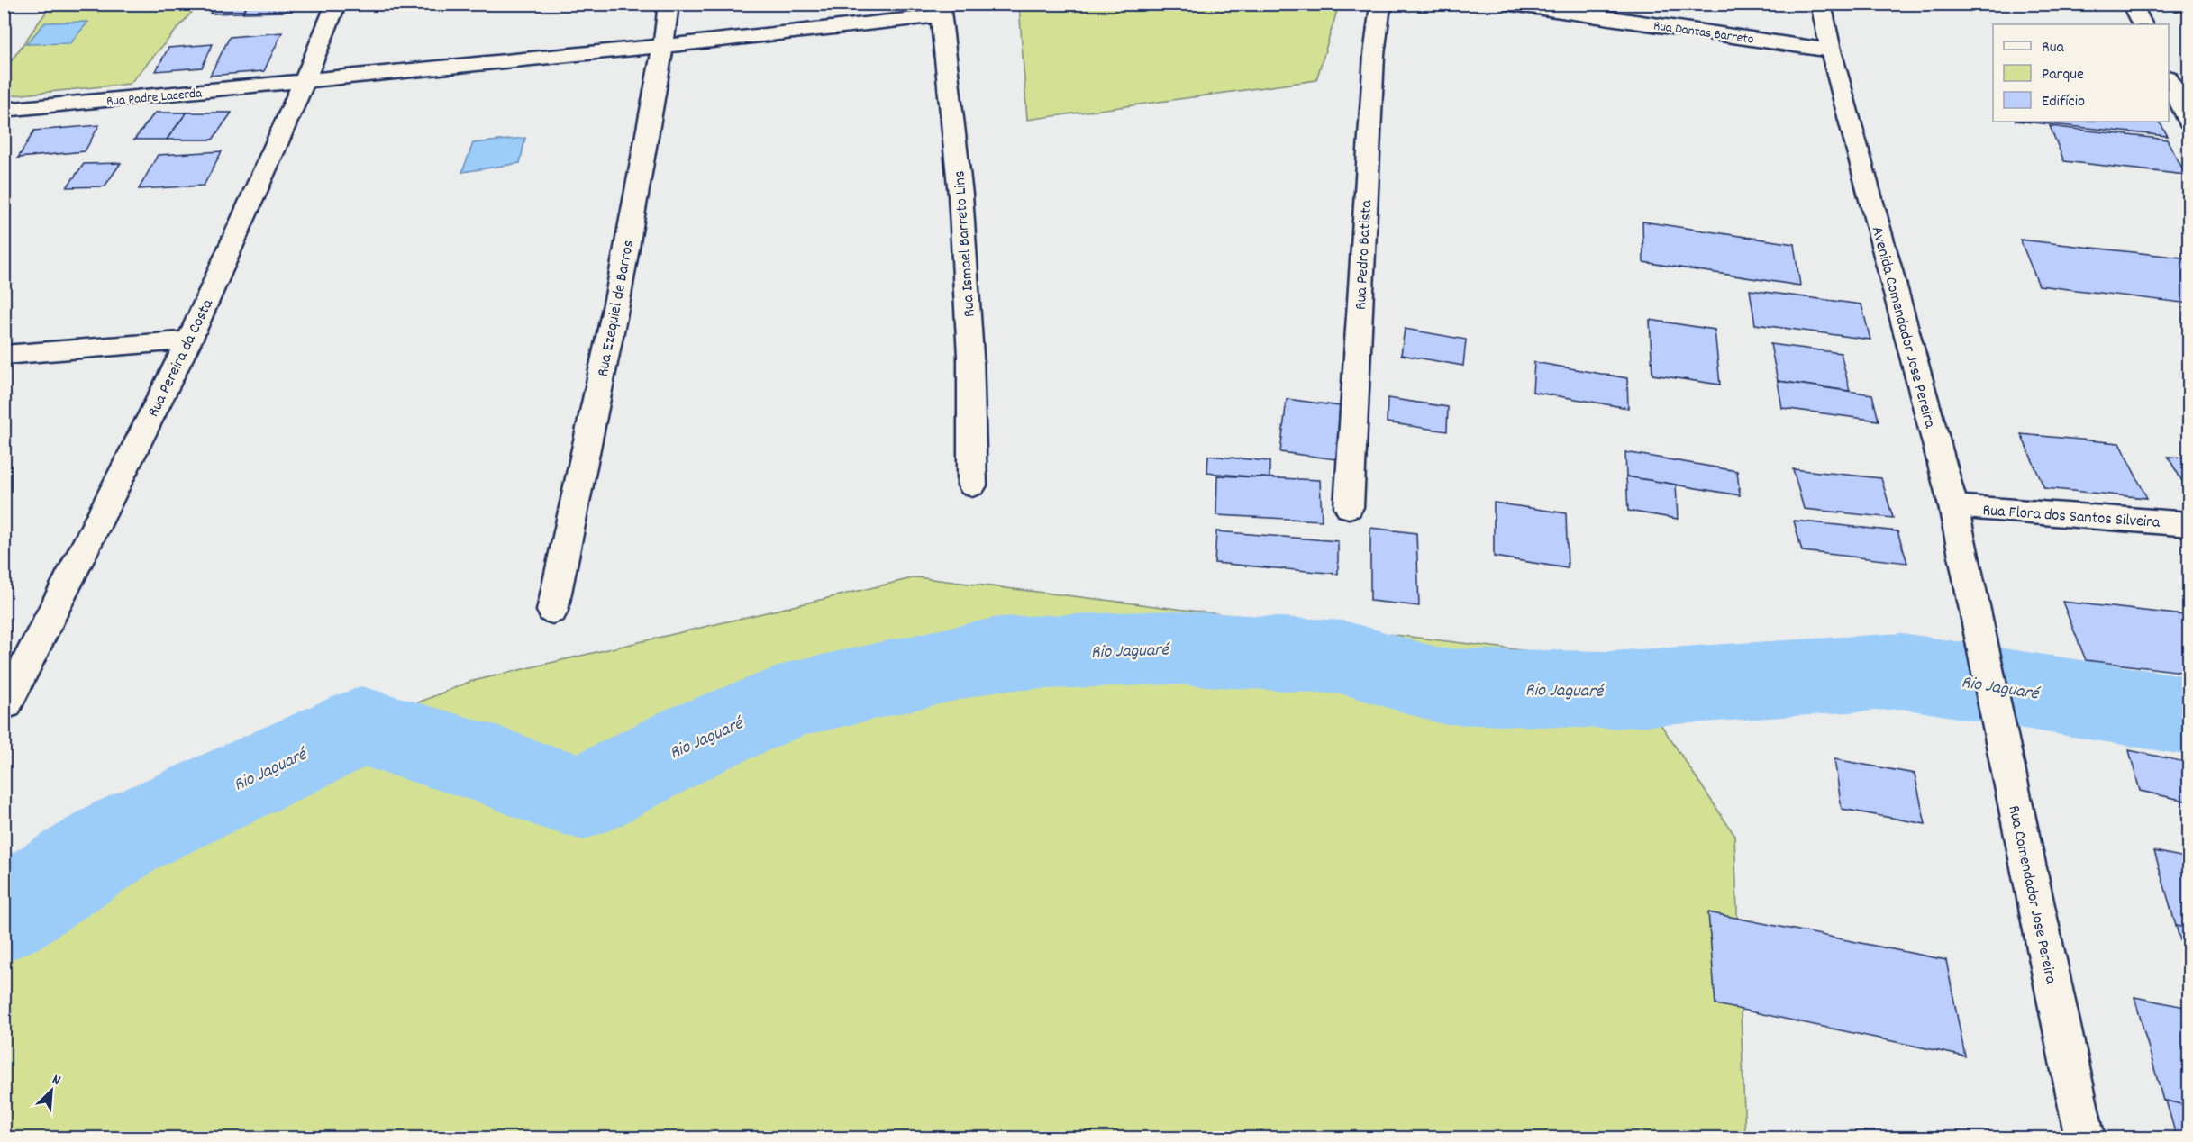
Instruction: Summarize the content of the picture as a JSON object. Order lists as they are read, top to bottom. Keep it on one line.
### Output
{"streets":{"street":["Rua Dantas Barreto","Rua Padre Lacerda","Rua Ismael Barreto Lins","Rua Pedro Batista","Rua Ezequiel de Barros","Avenida Comendador Jose Pereira","Rua Pereira da Costa","Rua Flora dos Santos Silveira","Rua Comendador Jose Pereira"]},"crossings":[["Rua Dantas Barreto","Avenida Comendador Jose Pereira"],["Rua Padre Lacerda","Rua Ismael Barreto Lins"],["Rua Padre Lacerda","Rua Ezequiel de Barros"],["Rua Padre Lacerda","Rua Pereira da Costa"],["Avenida Comendador Jose Pereira","Rua Flora dos Santos Silveira"],["Avenida Comendador Jose Pereira","Rua Comendador Jose Pereira"]],"water":["Rio Jaguaré"],"legend":["Rua","Parque","Edifício"],"north":"top right"}
